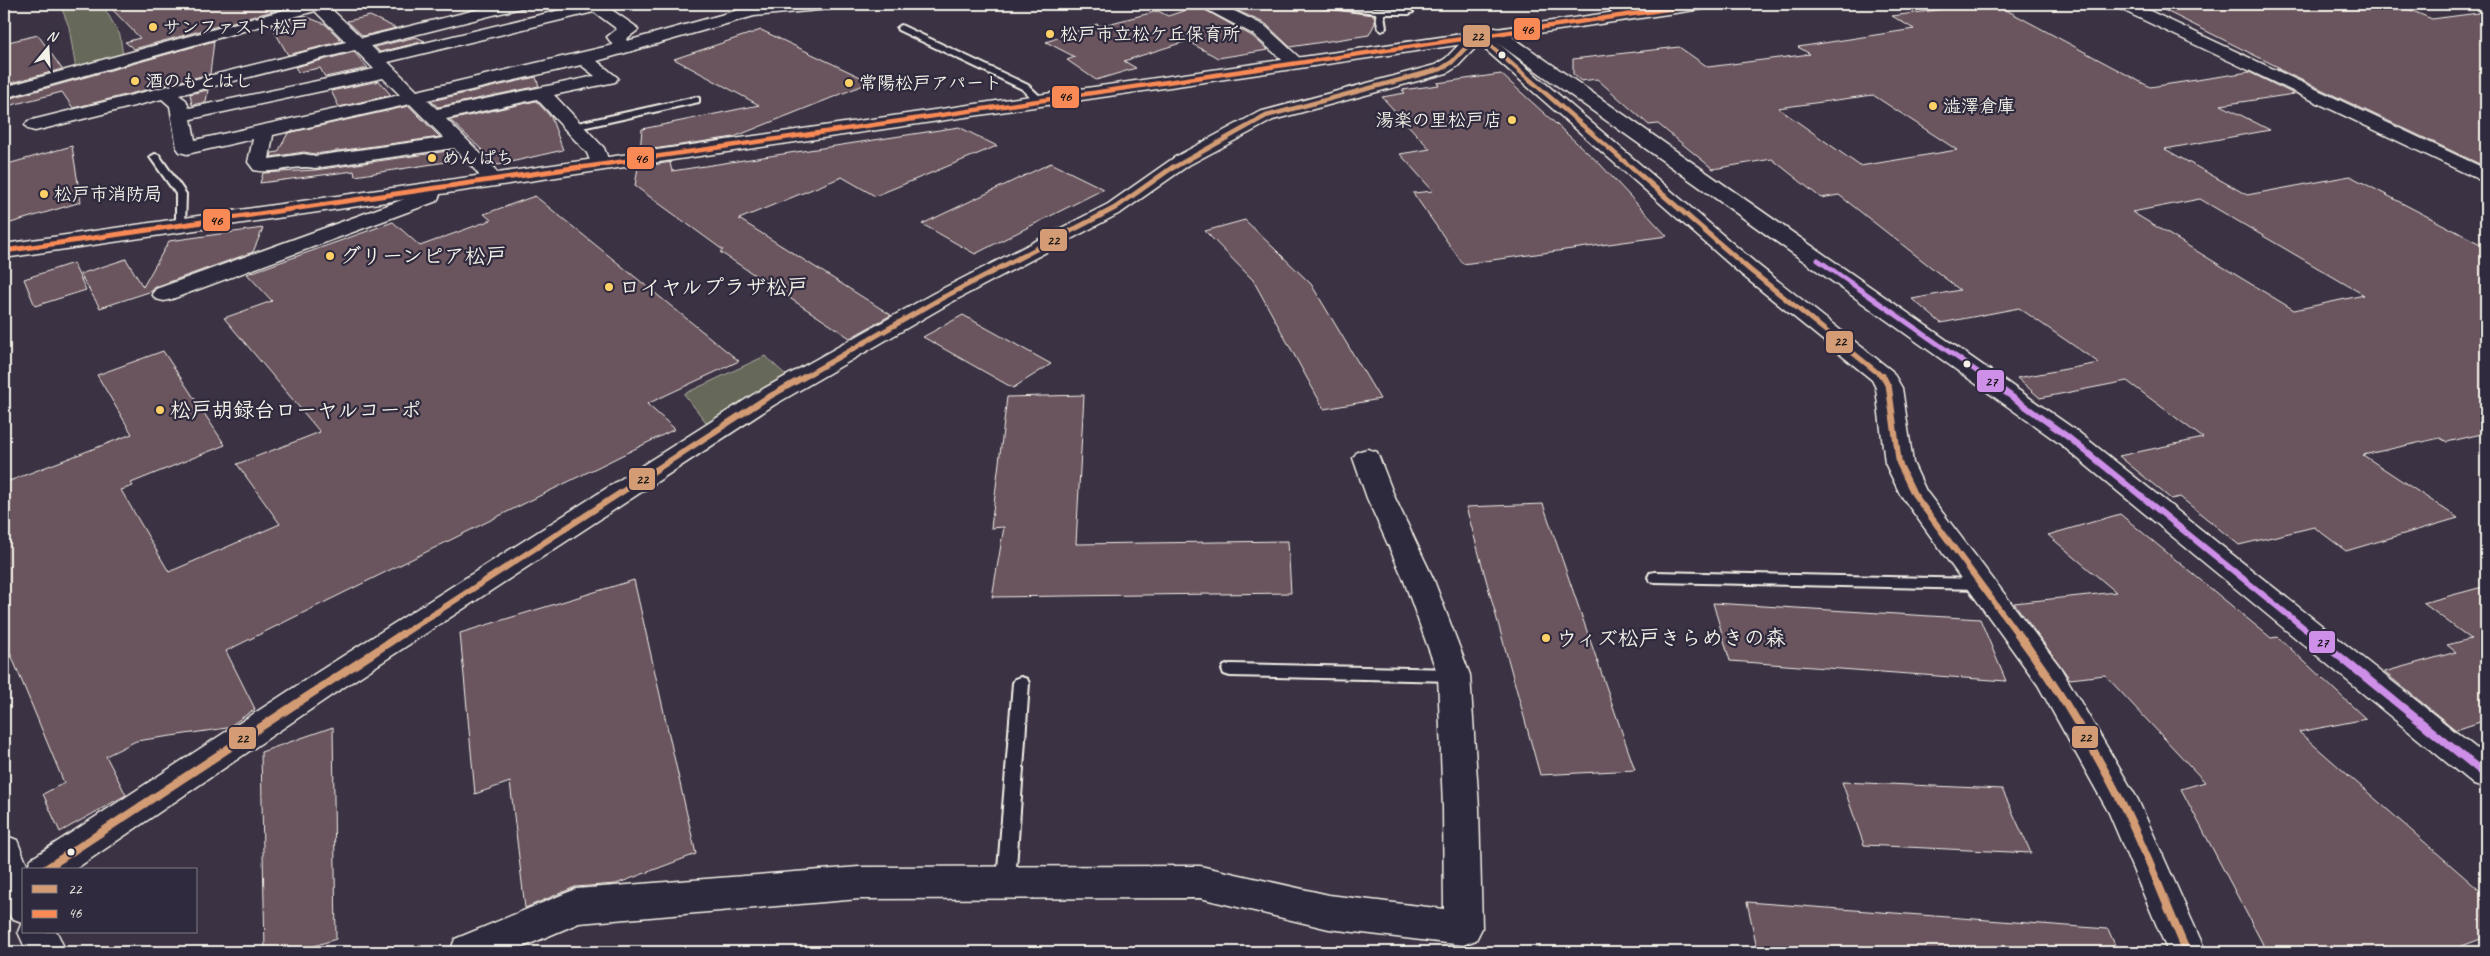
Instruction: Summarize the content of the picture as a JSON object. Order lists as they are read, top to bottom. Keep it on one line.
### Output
{"places":["サンファスト松戸","松戸市立松ケ丘保育所","酒のもとはし","常陽松戸アパート","澁澤倉庫","湯楽の里松戸店","めんぱち","松戸市消防局","グリーンピア松戸","ロイヤルプラザ松戸","松戸胡録台ローヤルコーポ","ウィズ松戸きらめきの森"],"lines":["transit line 46","transit line 22","transit line 27"],"legend":["22","46"],"north":"top"}
